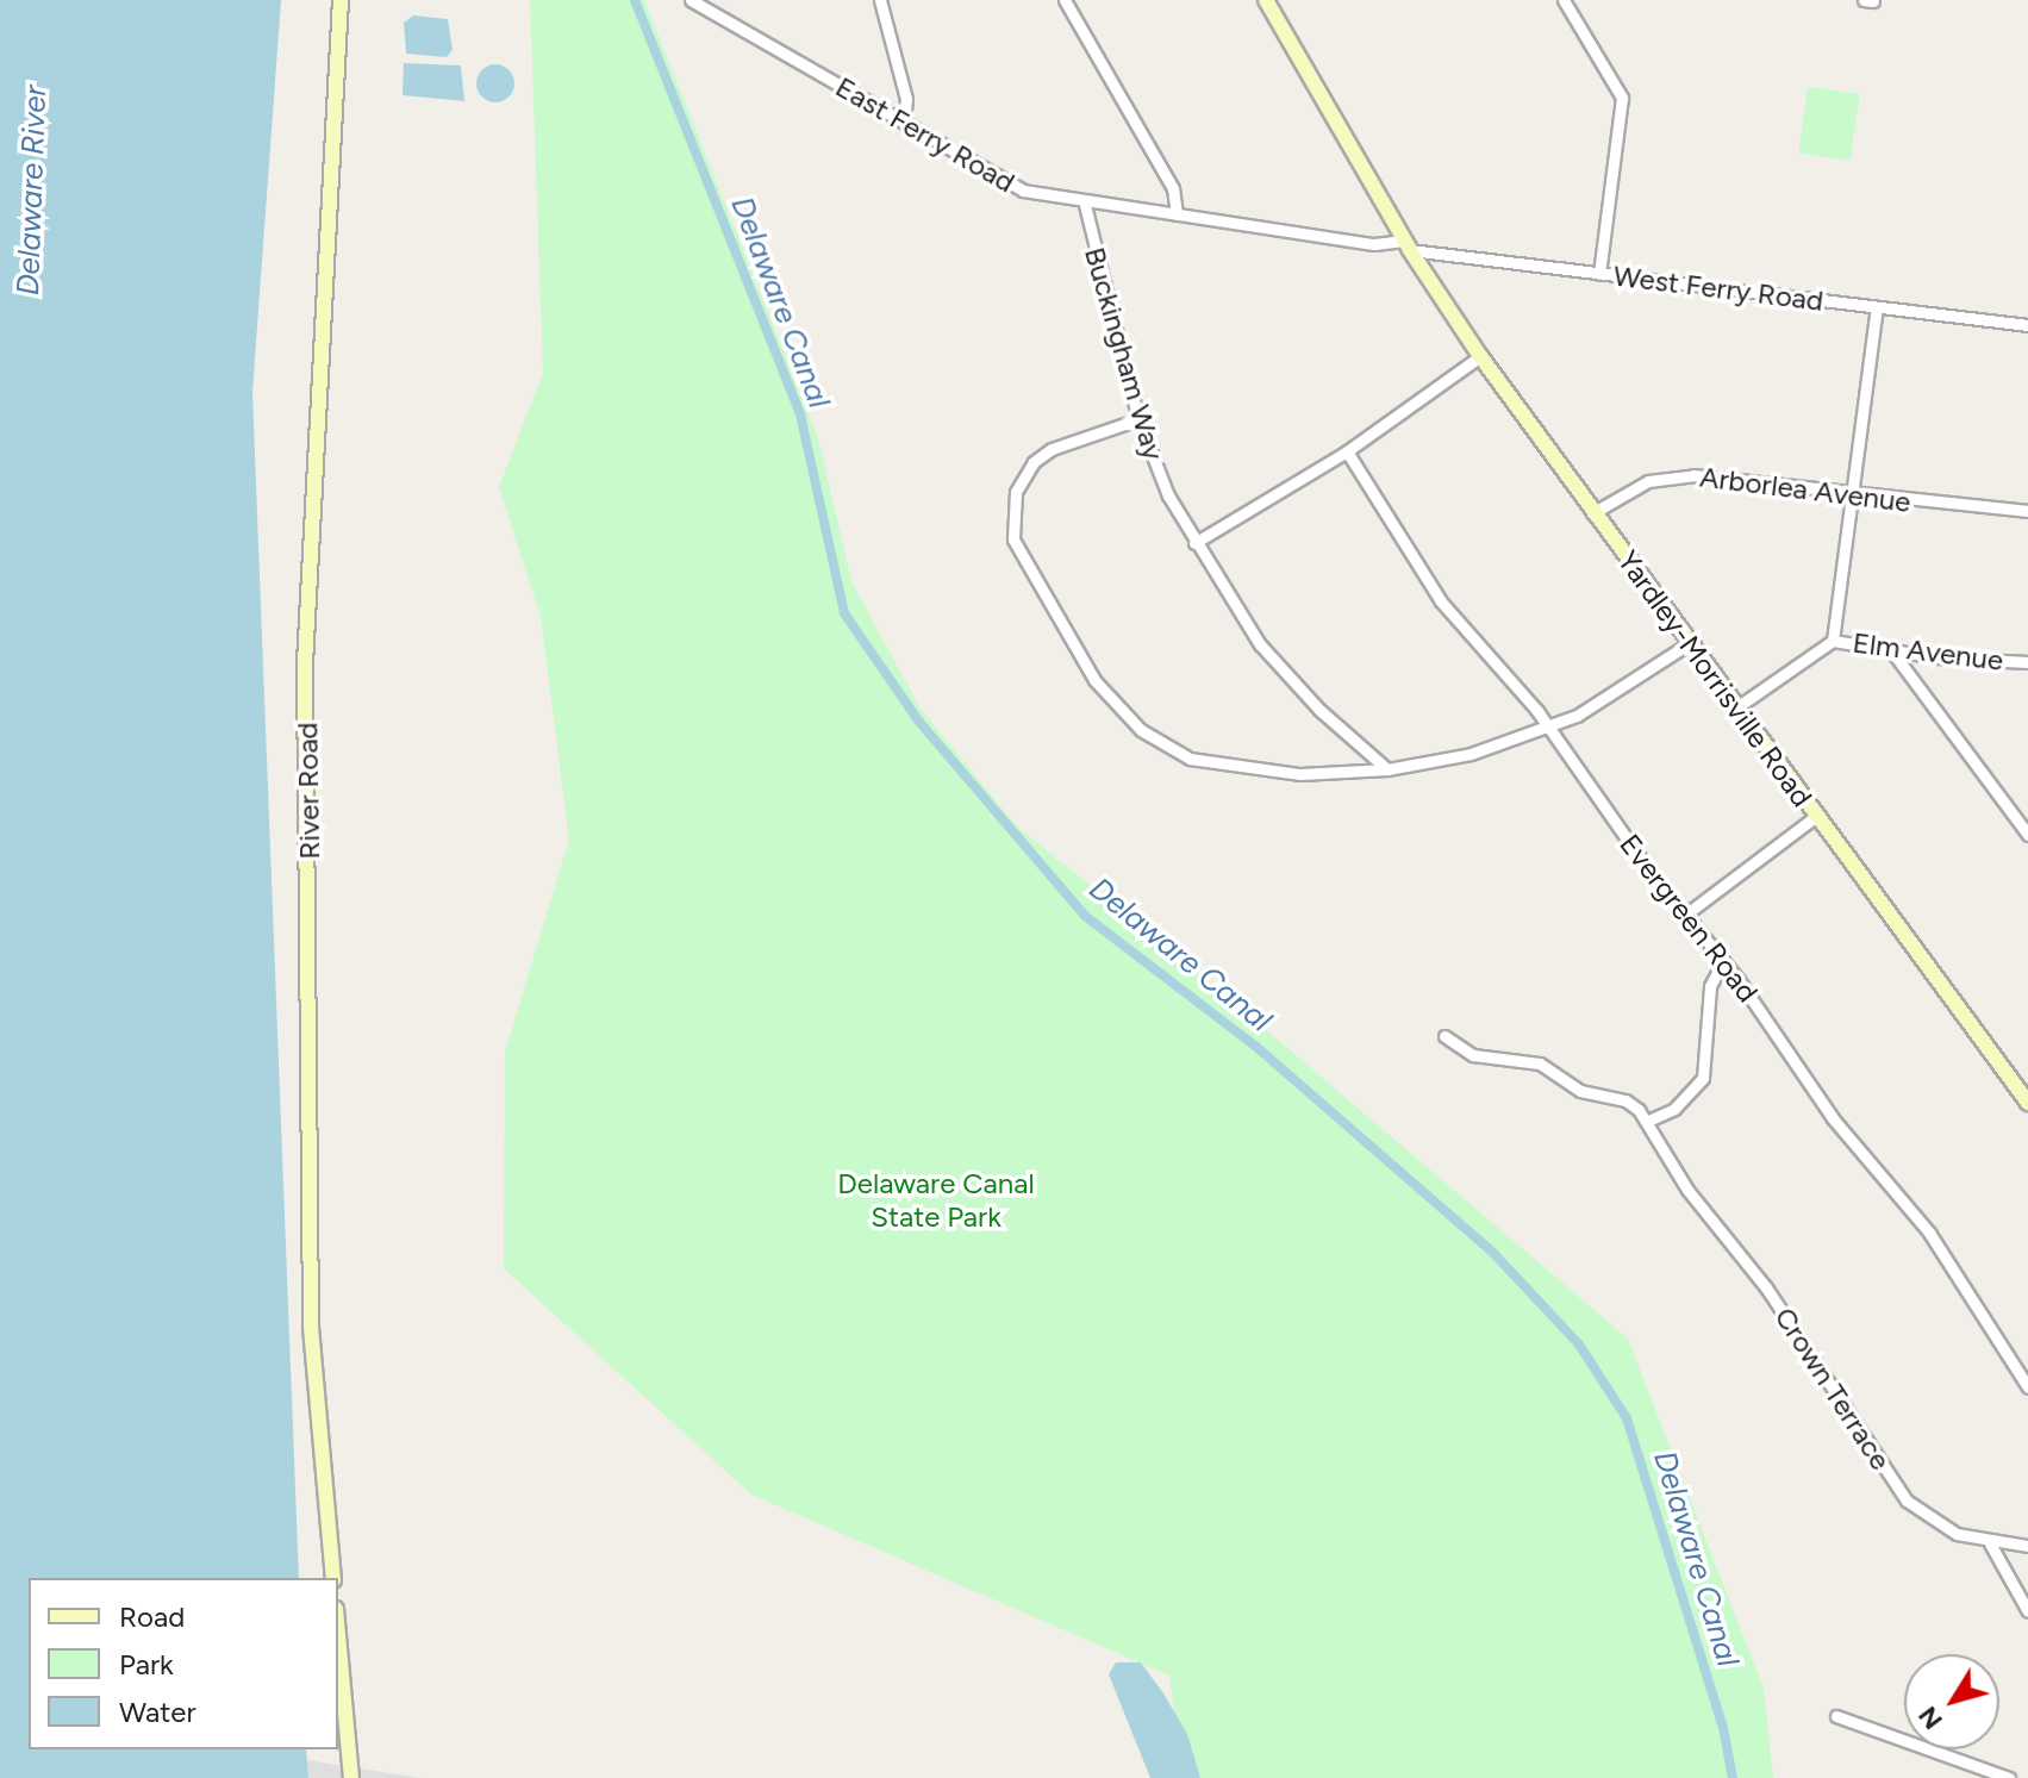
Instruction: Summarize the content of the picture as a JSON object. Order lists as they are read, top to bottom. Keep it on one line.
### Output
{"streets":{"main road":["Yardley-Morrisville Road","River Road"],"street":["East Ferry Road","West Ferry Road","Buckingham Way","Arborlea Avenue","Elm Avenue","Evergreen Road","Crown Terrace"]},"crossings":[["East Ferry Road","West Ferry Road"],["East Ferry Road","Buckingham Way"],["East Ferry Road","Yardley-Morrisville Road"],["West Ferry Road","Yardley-Morrisville Road"],["Arborlea Avenue","Yardley-Morrisville Road"],["Elm Avenue","Yardley-Morrisville Road"]],"water":["Delaware River","Delaware Canal"],"parks":["Delaware Canal State Park"],"legend":["Road","Park","Water"],"north":"bottom left"}
